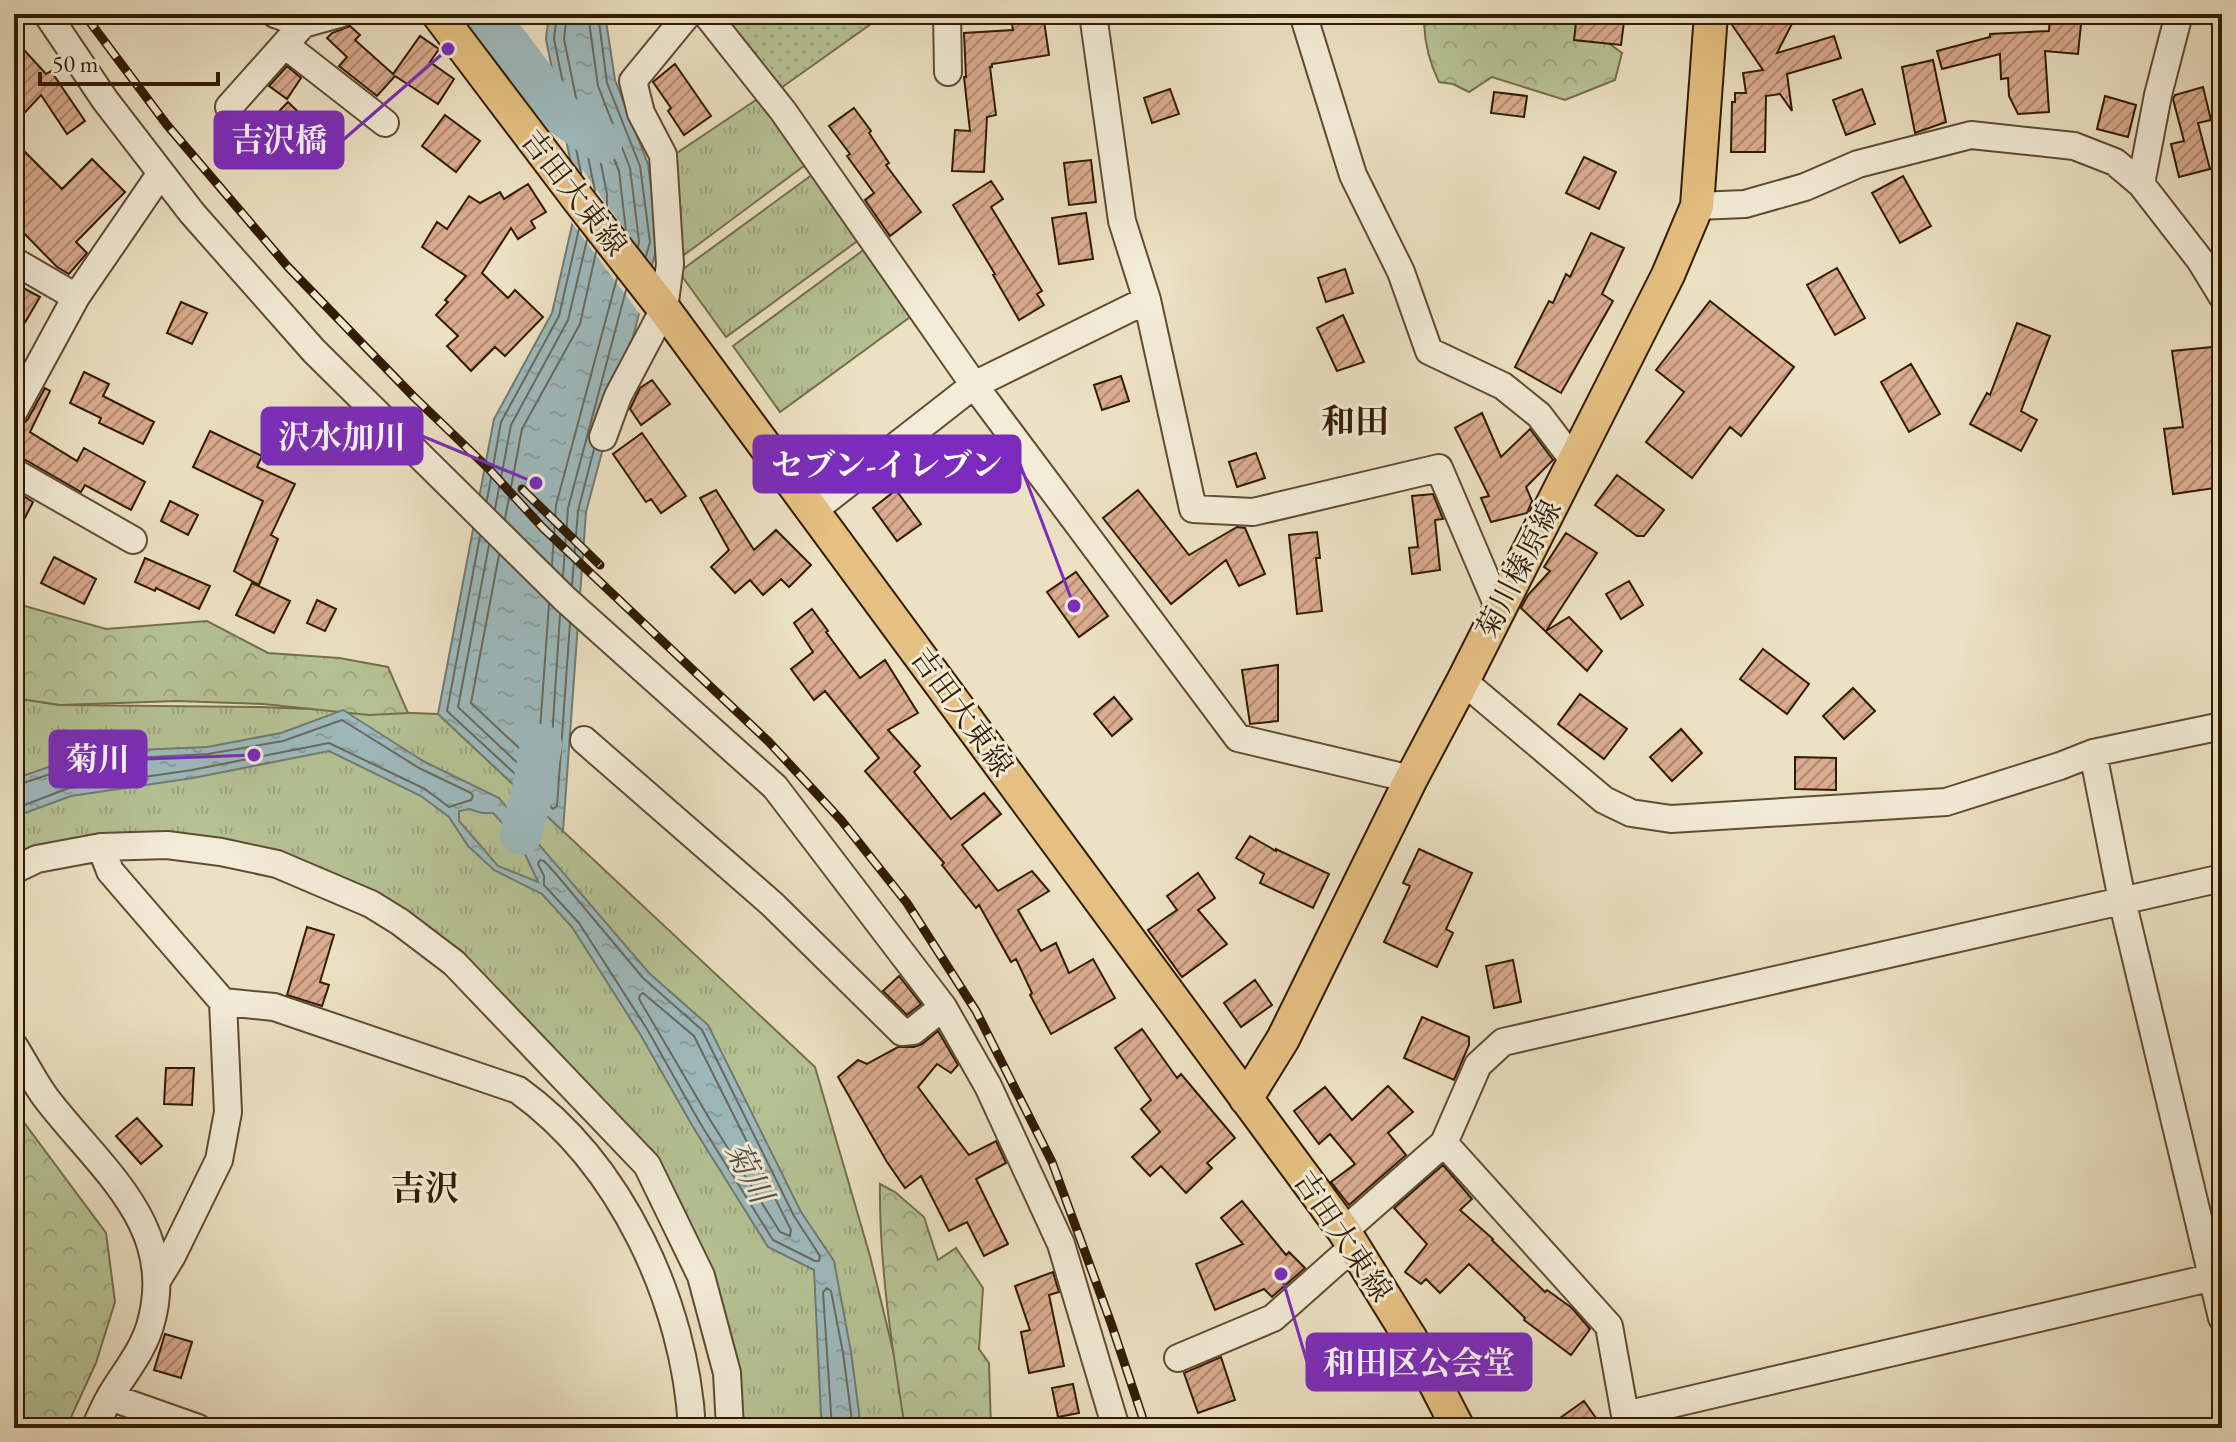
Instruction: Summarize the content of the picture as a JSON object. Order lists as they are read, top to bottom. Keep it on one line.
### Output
{"streets":{"main road":["吉田大東線","菊川榛原線"]},"crossings":[["吉田大東線","菊川榛原線"]],"districts":["和田","吉沢"],"water":["菊川"],"places":["吉沢橋","沢水加川","セブン-イレブン","菊川","和田区公会堂"],"scale_bar":"50 m"}
